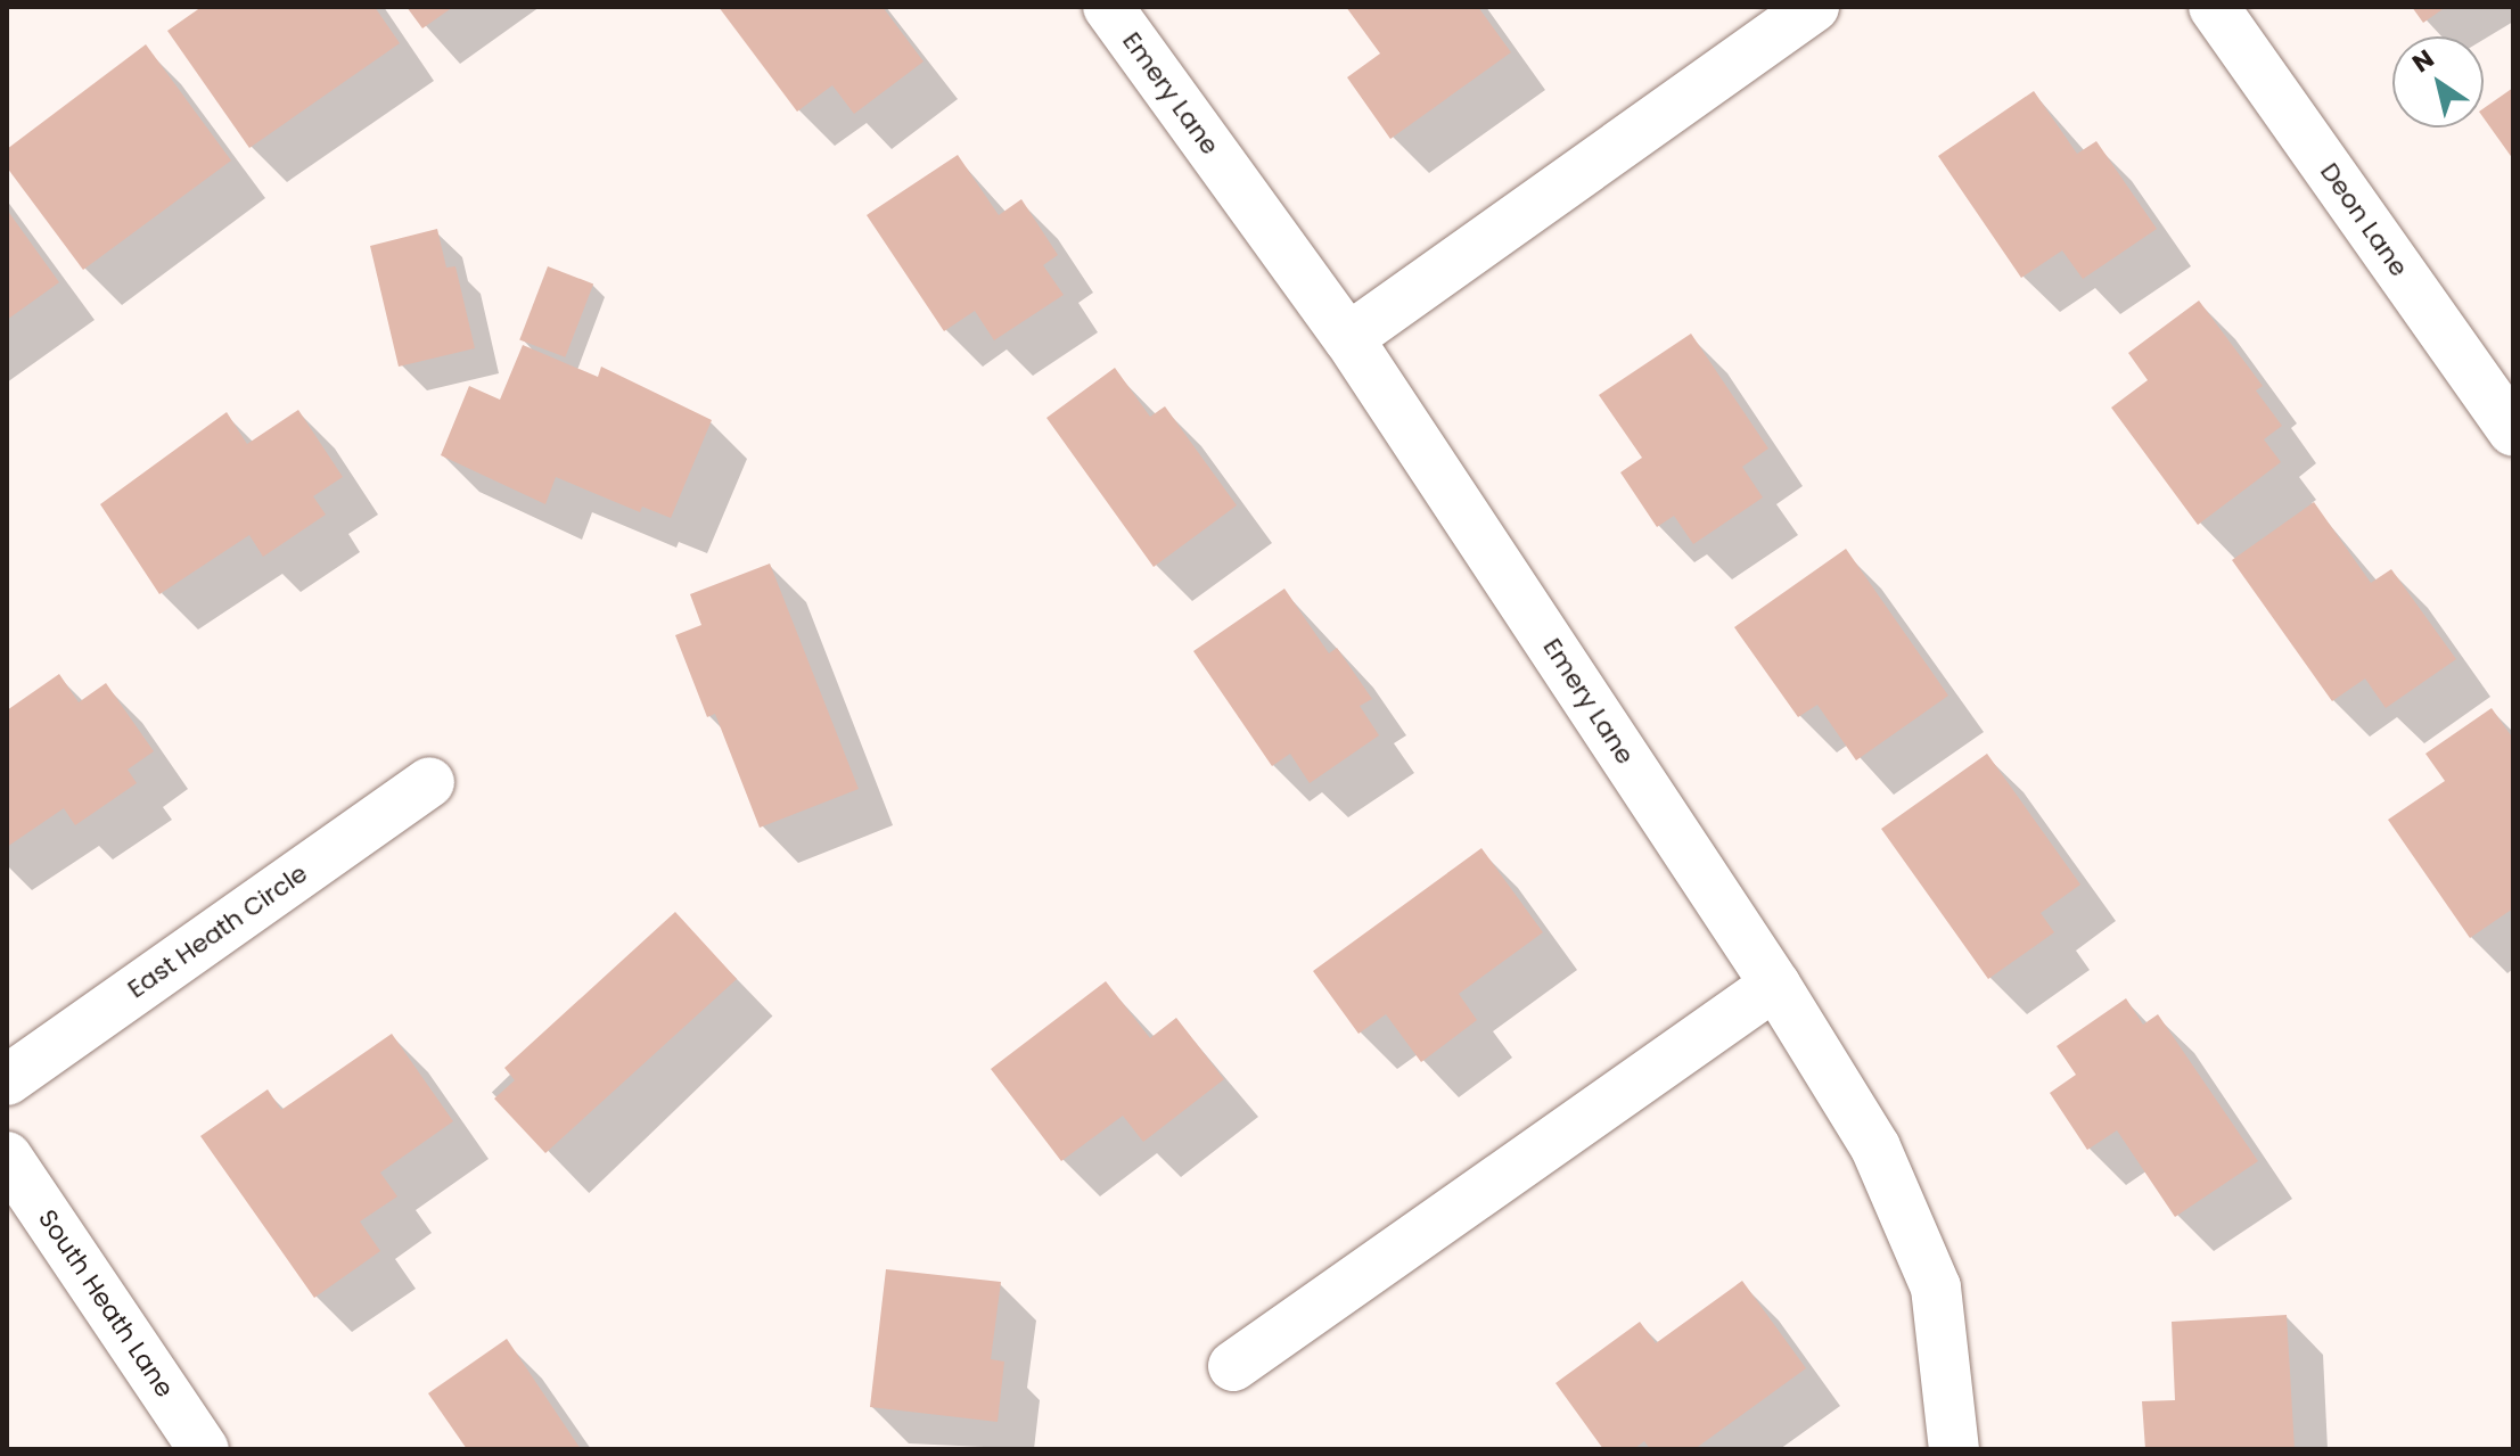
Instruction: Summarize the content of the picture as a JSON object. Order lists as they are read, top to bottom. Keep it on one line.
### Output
{"streets":{"street":["Emery Lane","Deon Lane","East Heath Circle","South Heath Lane"]},"north":"top left"}
